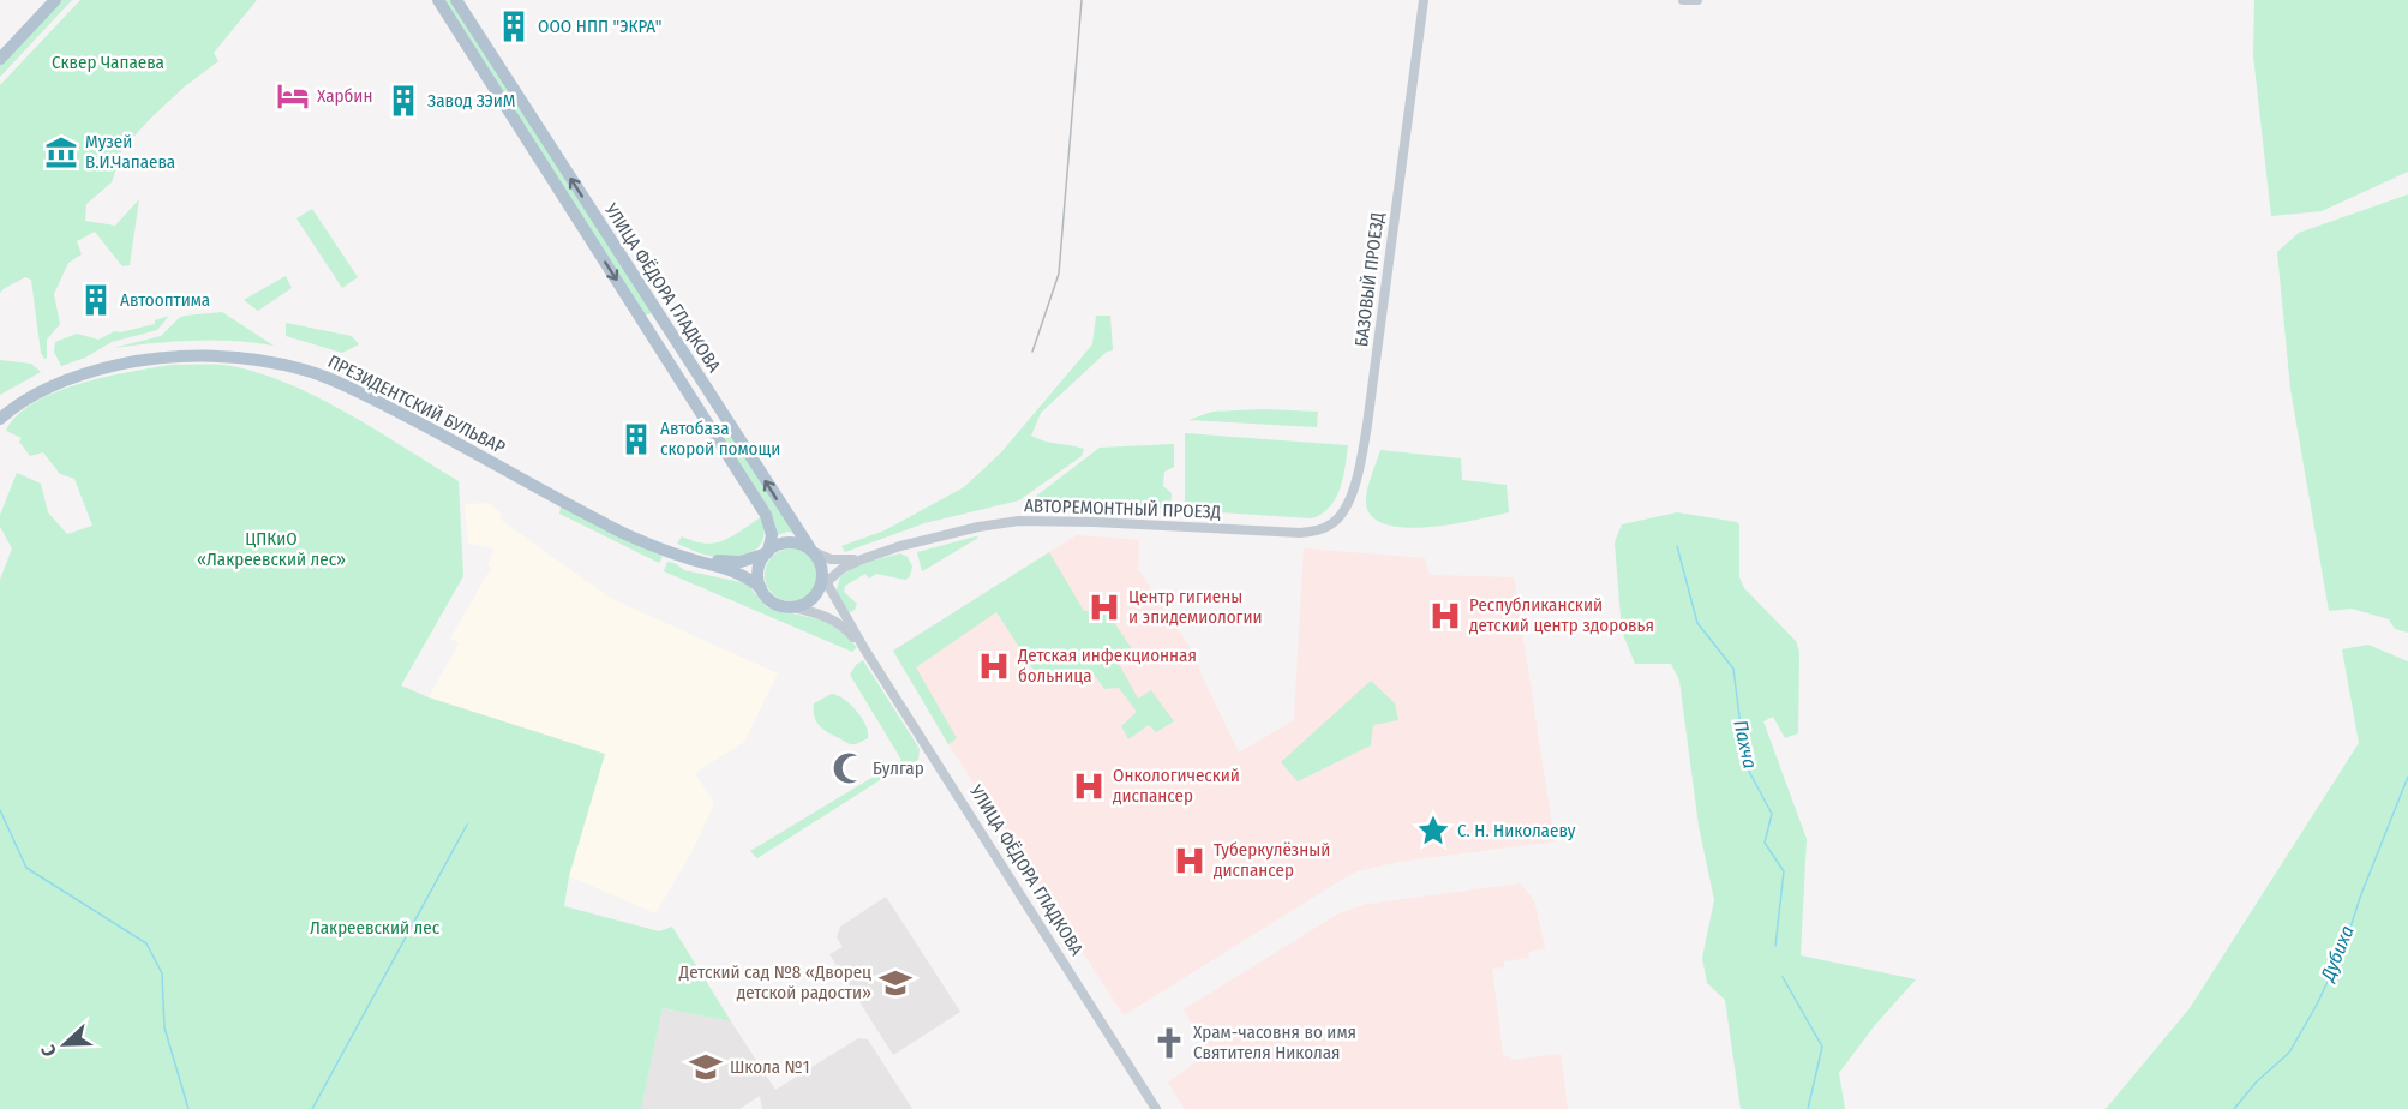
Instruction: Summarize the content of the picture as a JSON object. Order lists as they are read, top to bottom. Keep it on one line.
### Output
{"streets":{"main road":["УЛИЦА ФЁДОРА ГЛАДКОВА","ПРЕЗИДЕНТСКИЙ БУЛЬВАР"],"street":["БАЗОВЫЙ ПРОЕЗД","АВТОРЕМОНТНЫЙ ПРОЕЗД"]},"crossings":[["БАЗОВЫЙ ПРОЕЗД","АВТОРЕМОНТНЫЙ ПРОЕЗД"],["УЛИЦА ФЁДОРА ГЛАДКОВА","ПРЕЗИДЕНТСКИЙ БУЛЬВАР"],["УЛИЦА ФЁДОРА ГЛАДКОВА","АВТОРЕМОНТНЫЙ ПРОЕЗД"],["ПРЕЗИДЕНТСКИЙ БУЛЬВАР","АВТОРЕМОНТНЫЙ ПРОЕЗД"]],"water":["Пахча","Дубиха"],"parks":["Сквер Чапаева","ЦПКиО «Лакреевский лес»","Лакреевский лес"],"places":{"building":["ООО НПП \"ЭКРА\"","Завод ЗЭиМ","Автооптима","Автобаза скорой помощи"],"hotel":["Харбин"],"museum":["Музей В.И.Чапаева"],"hospital":["Центр гигиены и эпидемиологии","Республиканский детский центр здоровья","Детская инфекционная больница","Онкологический диспансер","Туберкулёзный диспансер"],"mosque":["Булгар"],"place":["С. Н. Николаеву"],"school or university":["Детский сад №8 «Дворец детской радости»","Школа №1"],"church":["Храм-часовня во имя Святителя Николая"]},"north":"left"}
